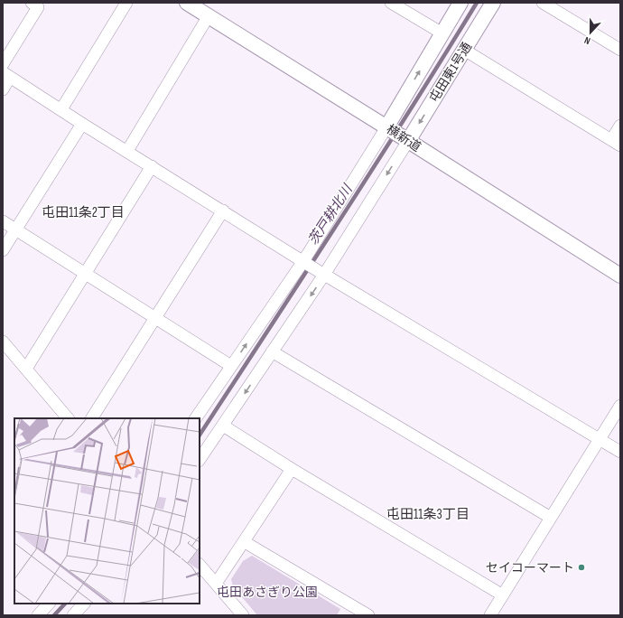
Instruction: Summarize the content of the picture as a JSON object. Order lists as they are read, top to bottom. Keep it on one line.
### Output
{"streets":{"street":["屯田東1号通","横新道"]},"crossings":[["屯田東1号通","横新道"]],"districts":["屯田11条2丁目","屯田11条3丁目"],"water":["茨戸耕北川"],"parks":["屯田あさぎり公園"],"places":["セイコーマート"],"north":"bottom"}
